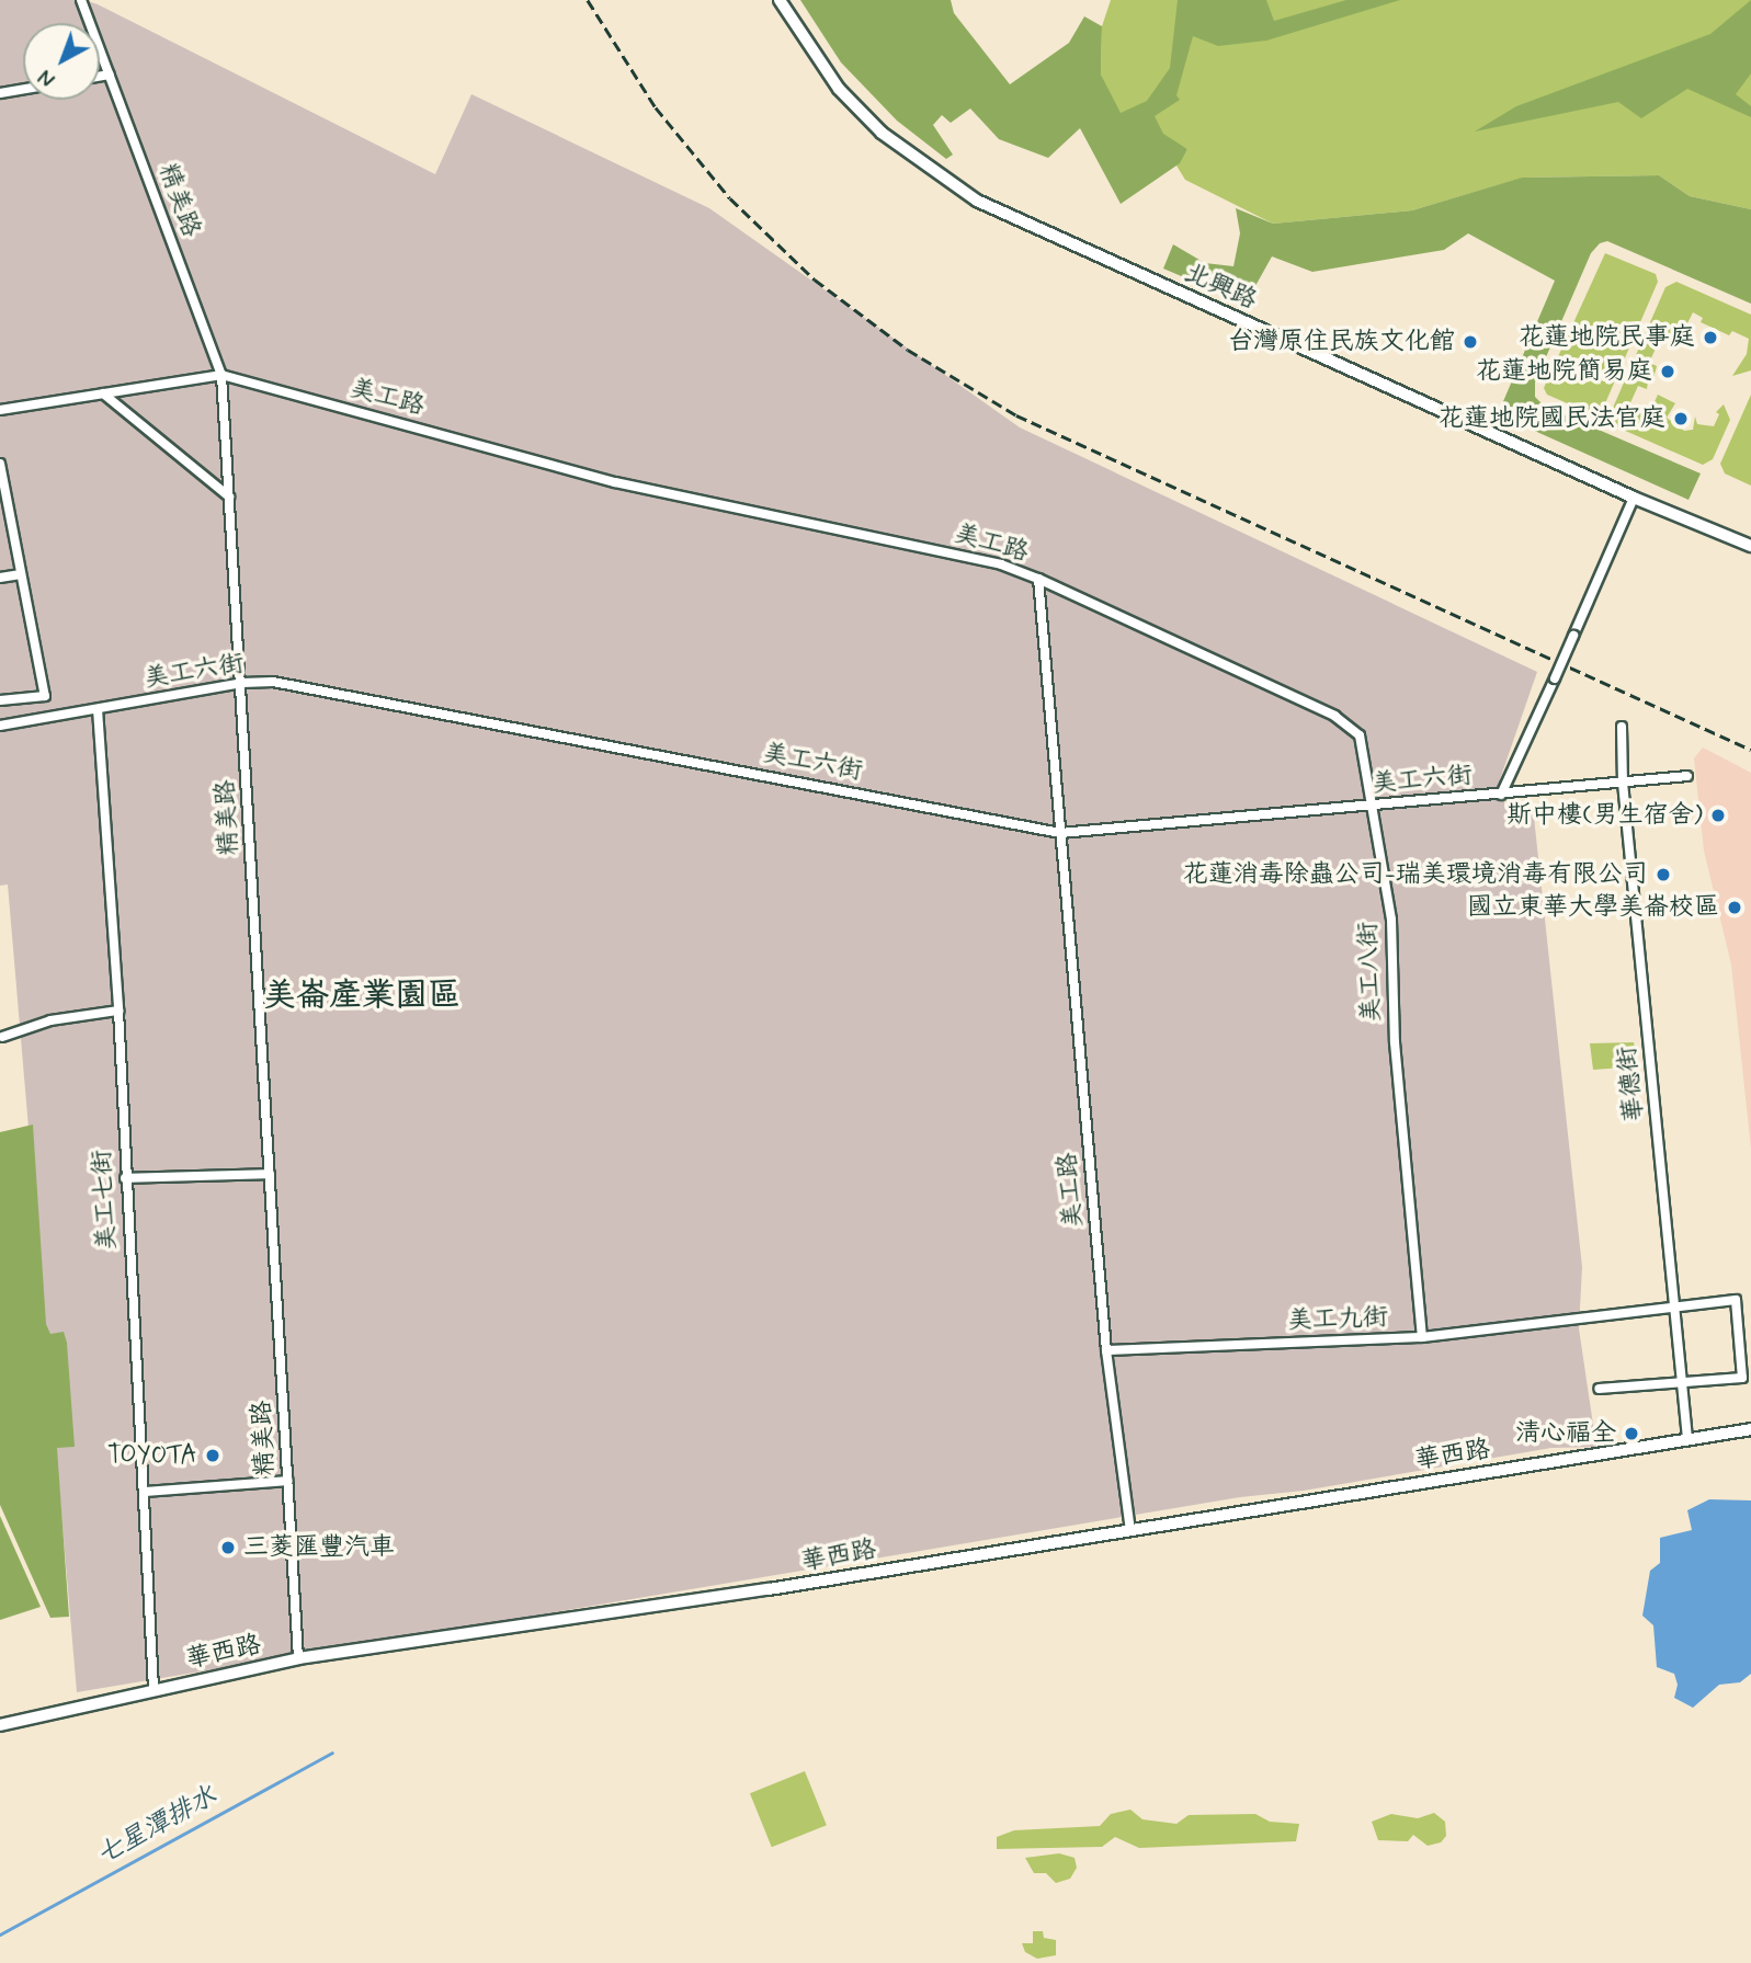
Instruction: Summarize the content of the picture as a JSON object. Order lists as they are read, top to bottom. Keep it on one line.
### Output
{"streets":{"street":["精美路","北興路","美工路","美工六街","美工八街","華德街","美工七街","美工九街","華西路"]},"crossings":[["精美路","美工路"],["精美路","美工六街"],["精美路","華西路"],["美工路","美工六街"],["美工路","美工八街"],["美工路","美工九街"],["美工路","華西路"],["美工六街","美工八街"],["美工六街","華德街"],["美工六街","美工七街"],["美工八街","美工九街"],["華德街","美工九街"],["華德街","華西路"],["美工七街","華西路"]],"districts":["美崙產業園區"],"water":["七星潭排水"],"places":["花蓮地院民事庭","台灣原住民族文化館","花蓮地院簡易庭","花蓮地院國民法官庭","斯中樓(男生宿舍)","花蓮消毒除蟲公司-瑞美環境消毒有限公司","國立東華大學美崙校區","清心福全","TOYOTA","三菱匯豐汽車"],"north":"bottom left"}
